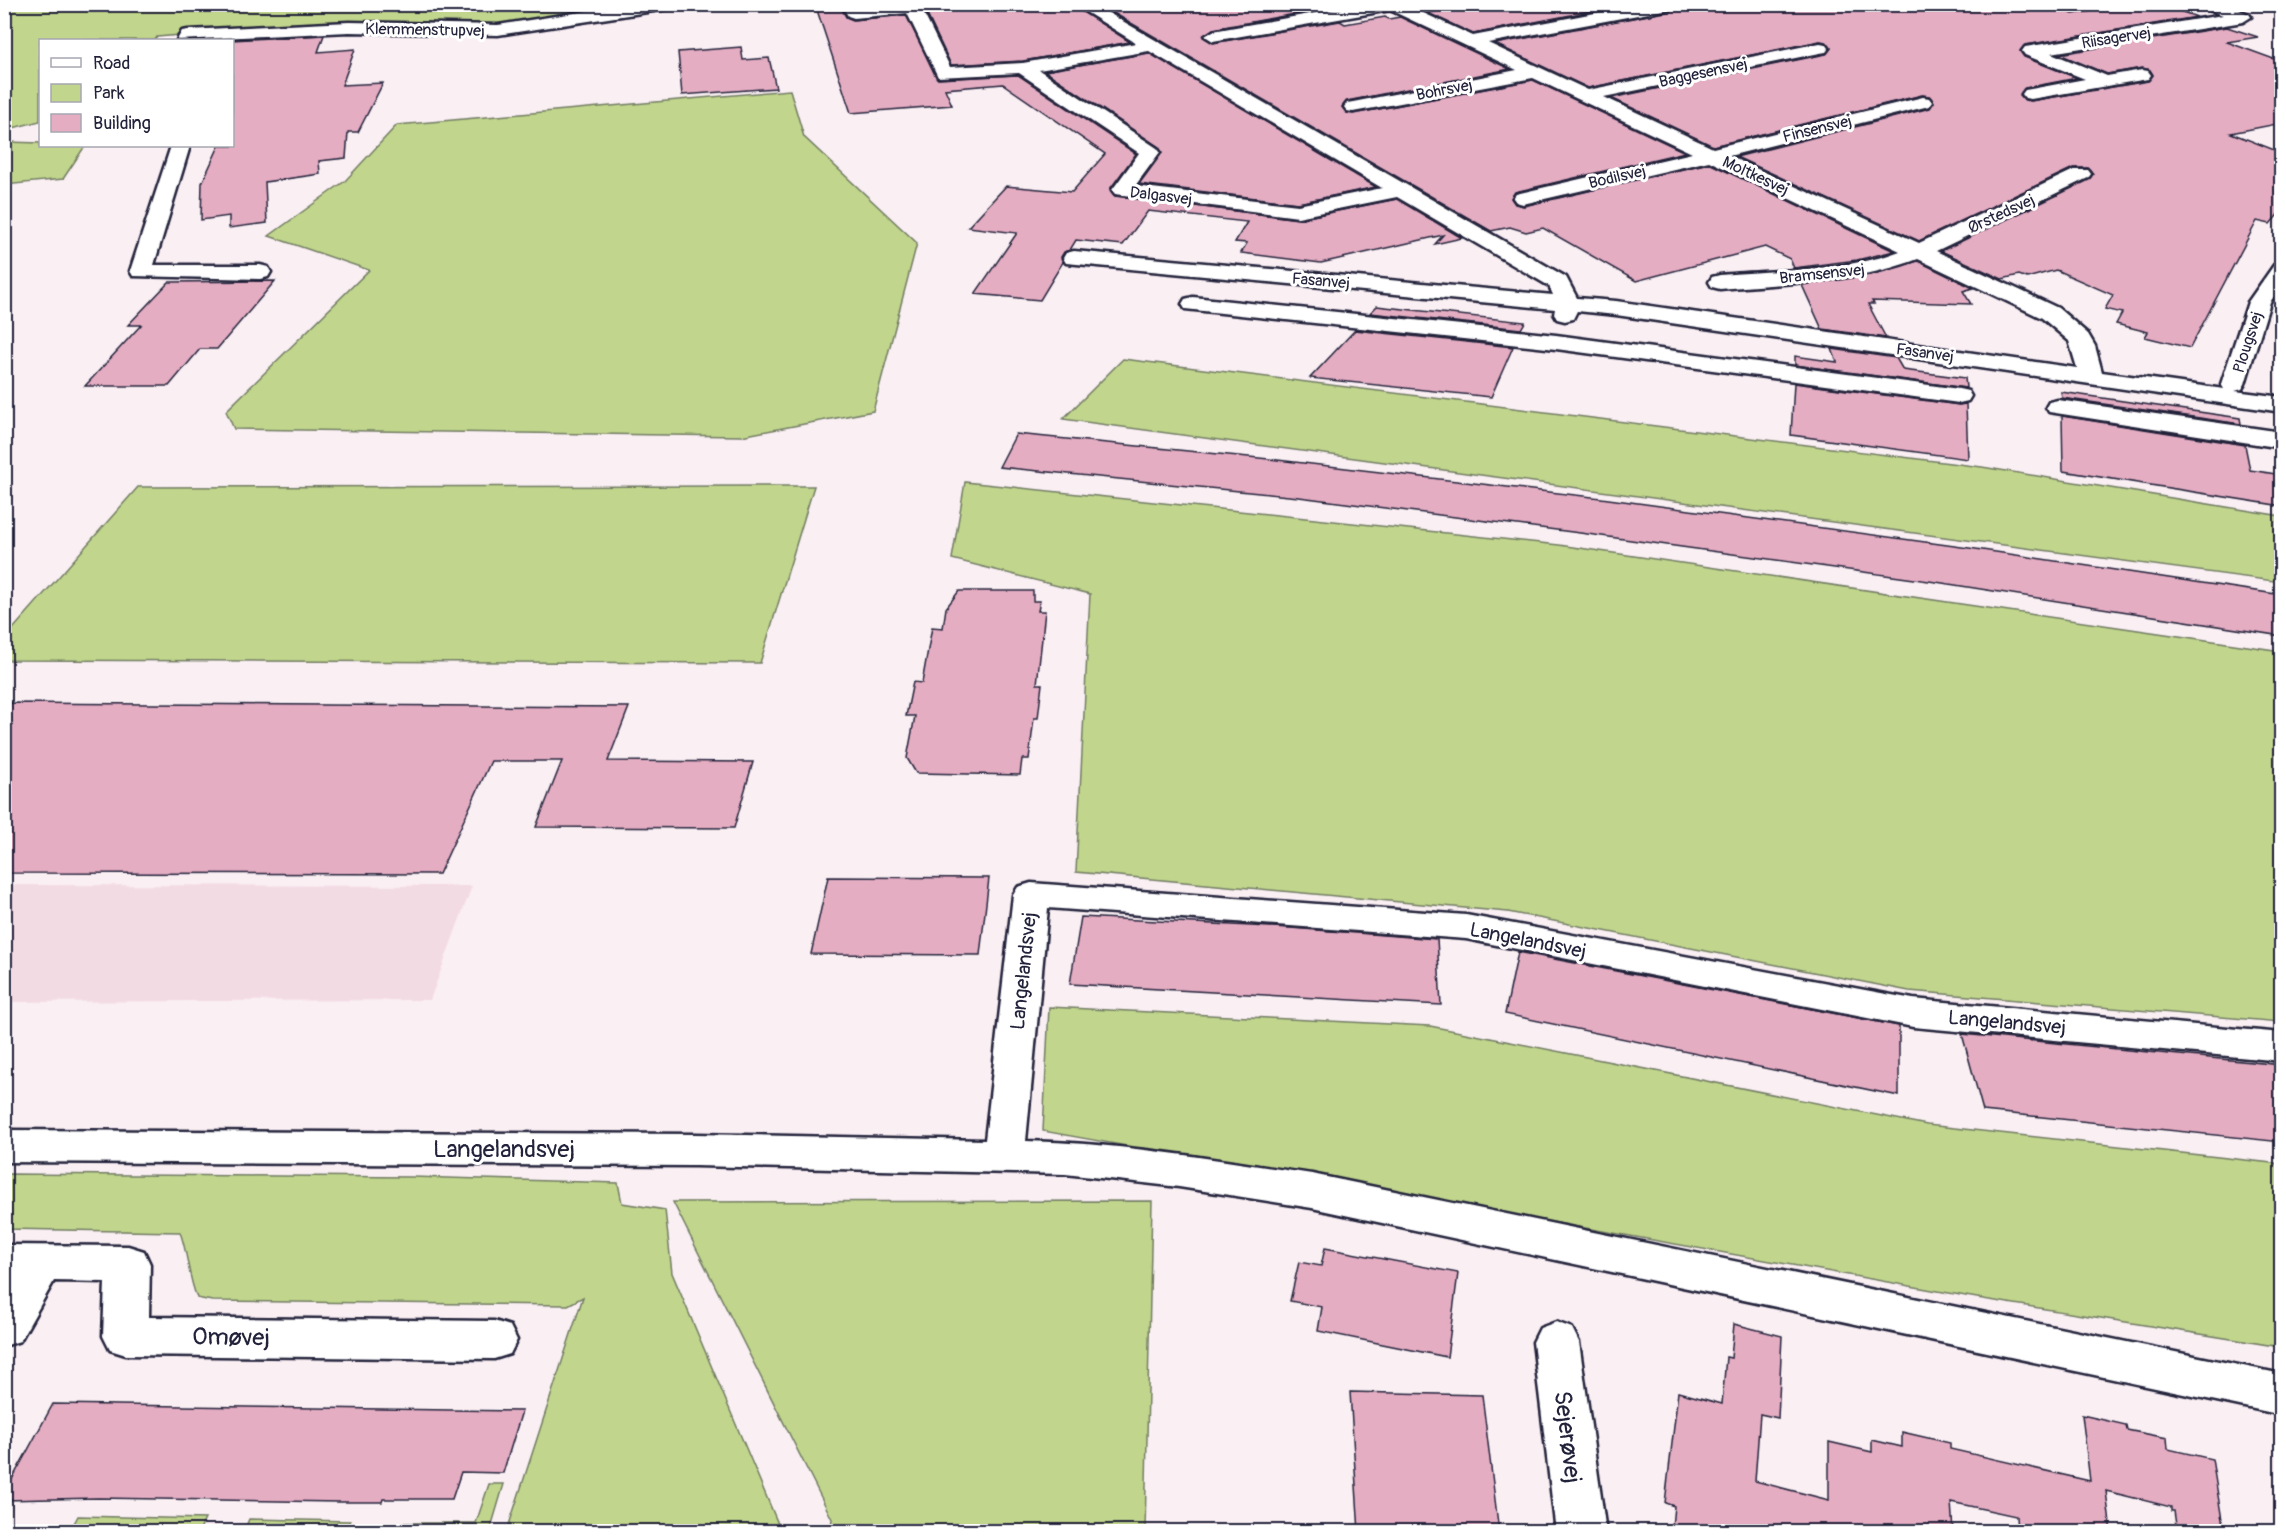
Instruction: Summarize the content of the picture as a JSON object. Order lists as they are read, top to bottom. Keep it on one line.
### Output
{"streets":{"street":["Klemmenstrupvej","Riisagervej","Baggesensvej","Bohrsvej","Finsensvej","Moltkesvej","Bodilsvej","Dalgasvej","Ørstedsvej","Bramsensvej","Fasanvej","Plougsvej","Langelandsvej","Omøvej","Sejerøvej"]},"crossings":[["Baggesensvej","Moltkesvej"],["Bohrsvej","Moltkesvej"],["Finsensvej","Moltkesvej"],["Finsensvej","Bodilsvej"],["Moltkesvej","Bodilsvej"],["Moltkesvej","Ørstedsvej"],["Moltkesvej","Bramsensvej"],["Moltkesvej","Fasanvej"],["Ørstedsvej","Bramsensvej"]],"legend":["Road","Park","Building"]}
